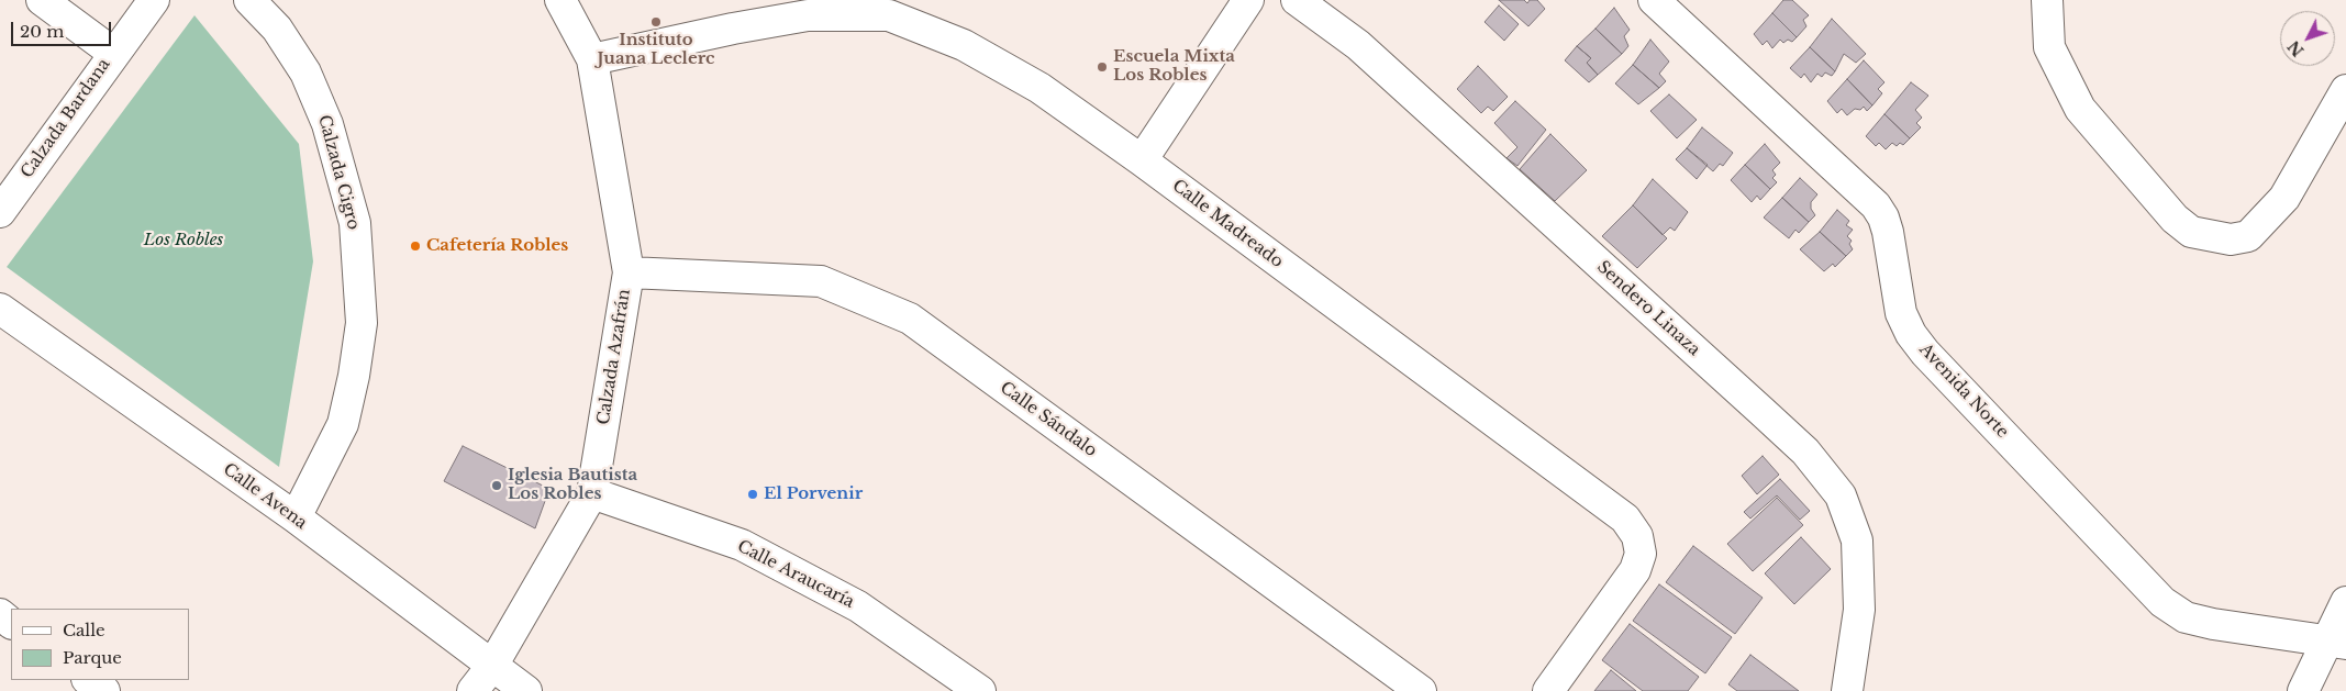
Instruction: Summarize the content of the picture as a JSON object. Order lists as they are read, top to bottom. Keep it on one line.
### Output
{"streets":{"street":["Calzada Bardana","Calzada Cigro","Calle Madreado","Sendero Linaza","Calzada Azafrán","Avenida Norte","Calle Sándalo","Calle Avena","Calle Araucaría"]},"crossings":[["Calzada Cigro","Calle Avena"],["Calle Madreado","Calzada Azafrán"],["Calzada Azafrán","Calle Sándalo"],["Calzada Azafrán","Calle Avena"],["Calzada Azafrán","Calle Araucaría"]],"parks":["Los Robles"],"places":["Instituto Juana Leclerc","Escuela Mixta Los Robles","Cafetería Robles","Iglesia Bautista Los Robles","El Porvenir"],"legend":["Calle","Parque"],"scale_bar":"20 m","north":"bottom left"}
